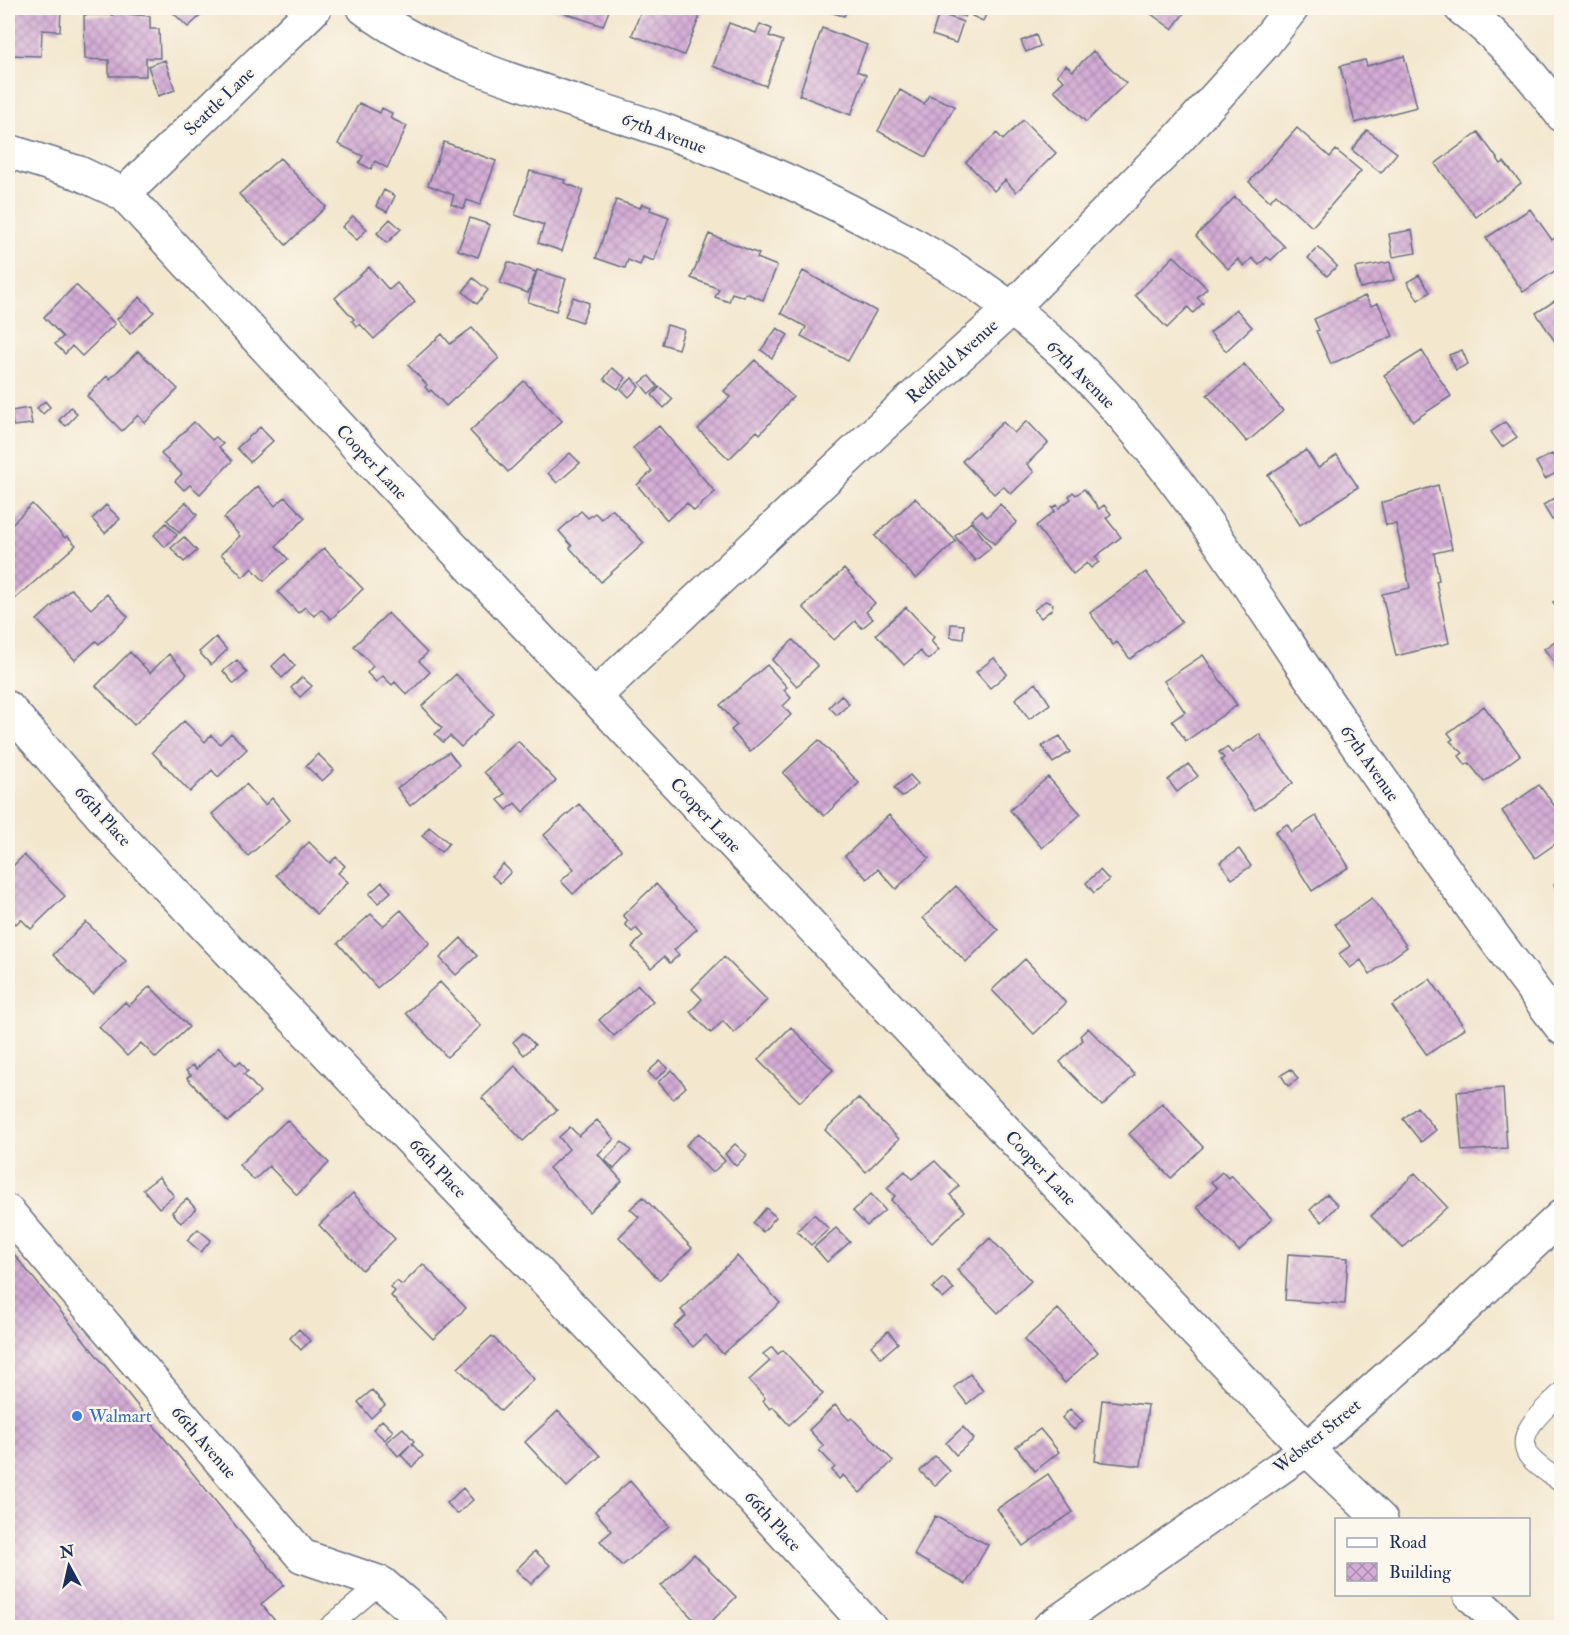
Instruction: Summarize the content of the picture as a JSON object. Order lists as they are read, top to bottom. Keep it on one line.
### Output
{"streets":{"street":["Seattle Lane","67th Avenue","Redfield Avenue","Cooper Lane","66th Place","Webster Street","66th Avenue"]},"crossings":[["Seattle Lane","Cooper Lane"],["67th Avenue","Redfield Avenue"],["Redfield Avenue","Cooper Lane"],["Cooper Lane","Webster Street"]],"places":["Walmart"],"legend":["Road","Building"],"north":"top"}
